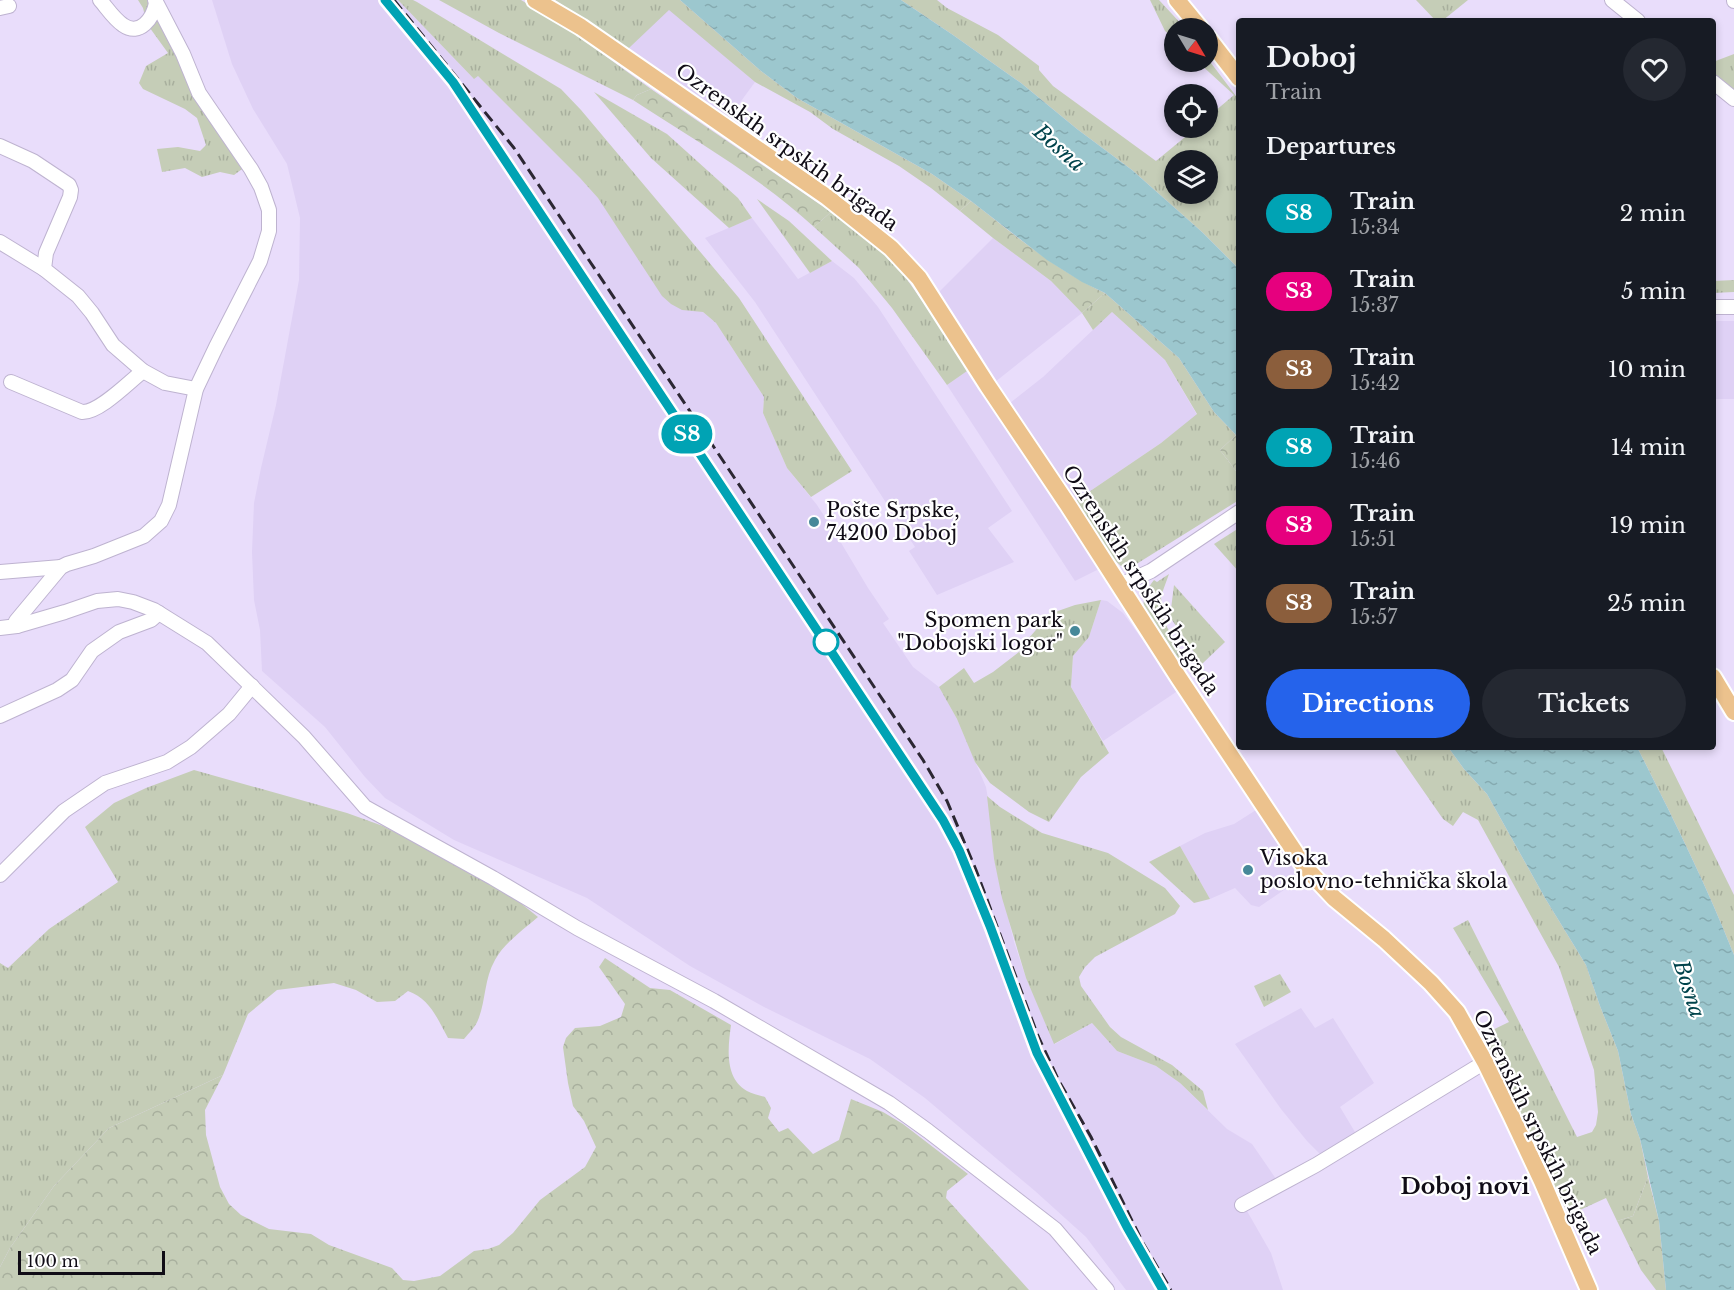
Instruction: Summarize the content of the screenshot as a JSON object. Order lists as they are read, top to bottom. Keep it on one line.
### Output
{"streets":{"main road":["Ozrenskih srpskih brigada"]},"districts":["Doboj novi"],"water":["Bosna"],"places":["Pošte Srpske, 74200 Doboj","Spomen park \"Dobojski logor\"","Visoka poslovno-tehnička škola"],"scale_bar":"100 m","north":"bottom right","page":{"on_map":"S8","heading":[["Doboj","Train"],"Departures"],"list":[{"mark":"S8","name":"Train","note":"15:34","value":"2 min"},{"mark":"S3","name":"Train","note":"15:37","value":"5 min"},{"mark":"S3","name":"Train","note":"15:42","value":"10 min"},{"mark":"S8","name":"Train","note":"15:46","value":"14 min"},{"mark":"S3","name":"Train","note":"15:51","value":"19 min"},{"mark":"S3","name":"Train","note":"15:57","value":"25 min"}],"buttons":["Directions","Tickets"],"scale":"100 m"}}
